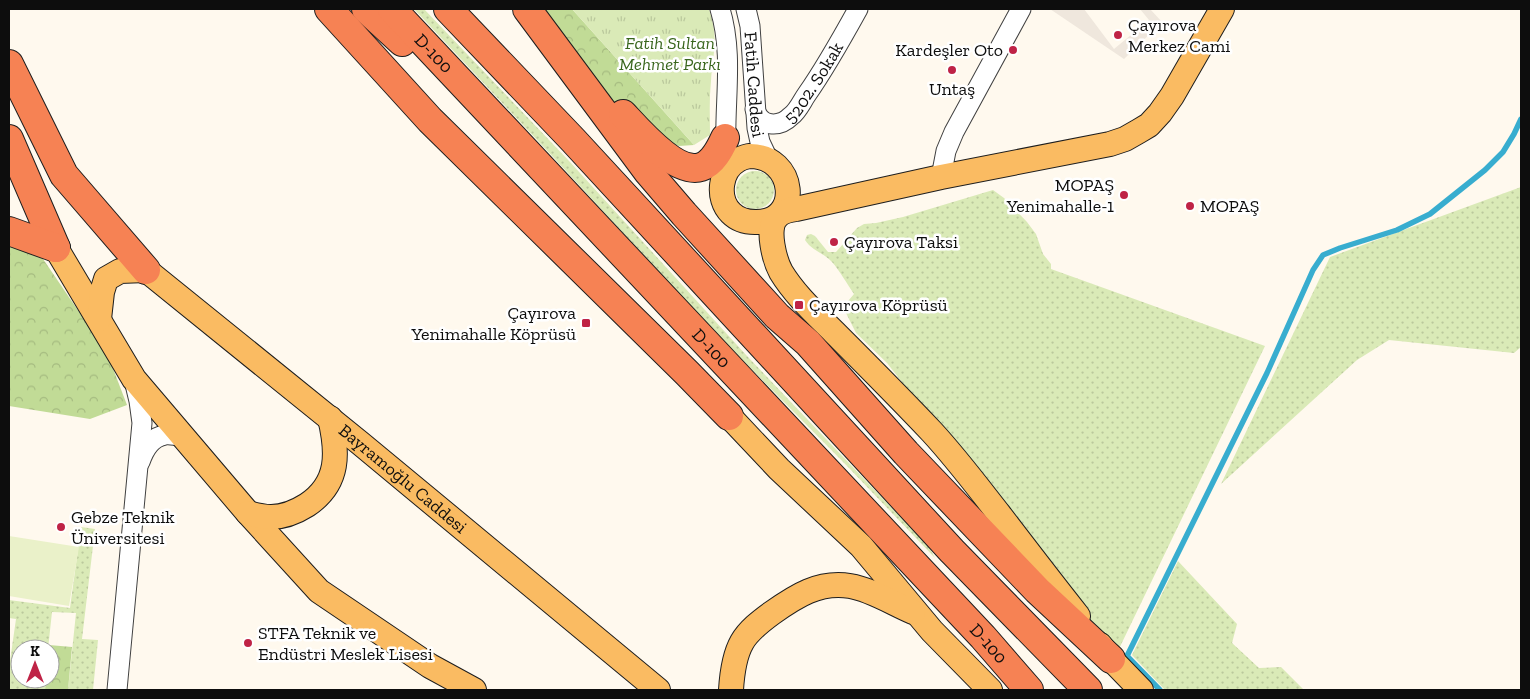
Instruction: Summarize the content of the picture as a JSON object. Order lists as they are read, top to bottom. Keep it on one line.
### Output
{"streets":{"highway":["D-100"],"main road":["Bayramoğlu Caddesi"],"street":["5202. Sokak","Fatih Caddesi"]},"crossings":[["5202. Sokak","Fatih Caddesi"]],"parks":["Fatih Sultan Mehmet Parkı"],"places":{"other":["Çayırova Merkez Cami","Kardeşler Oto","Untaş","MOPAŞ Yenimahalle-1","MOPAŞ","Çayırova Taksi","Gebze Teknik Üniversitesi","STFA Teknik ve Endüstri Meslek Lisesi"],"transit":["Çayırova Köprüsü","Çayırova Yenimahalle Köprüsü"]},"north":"top"}
